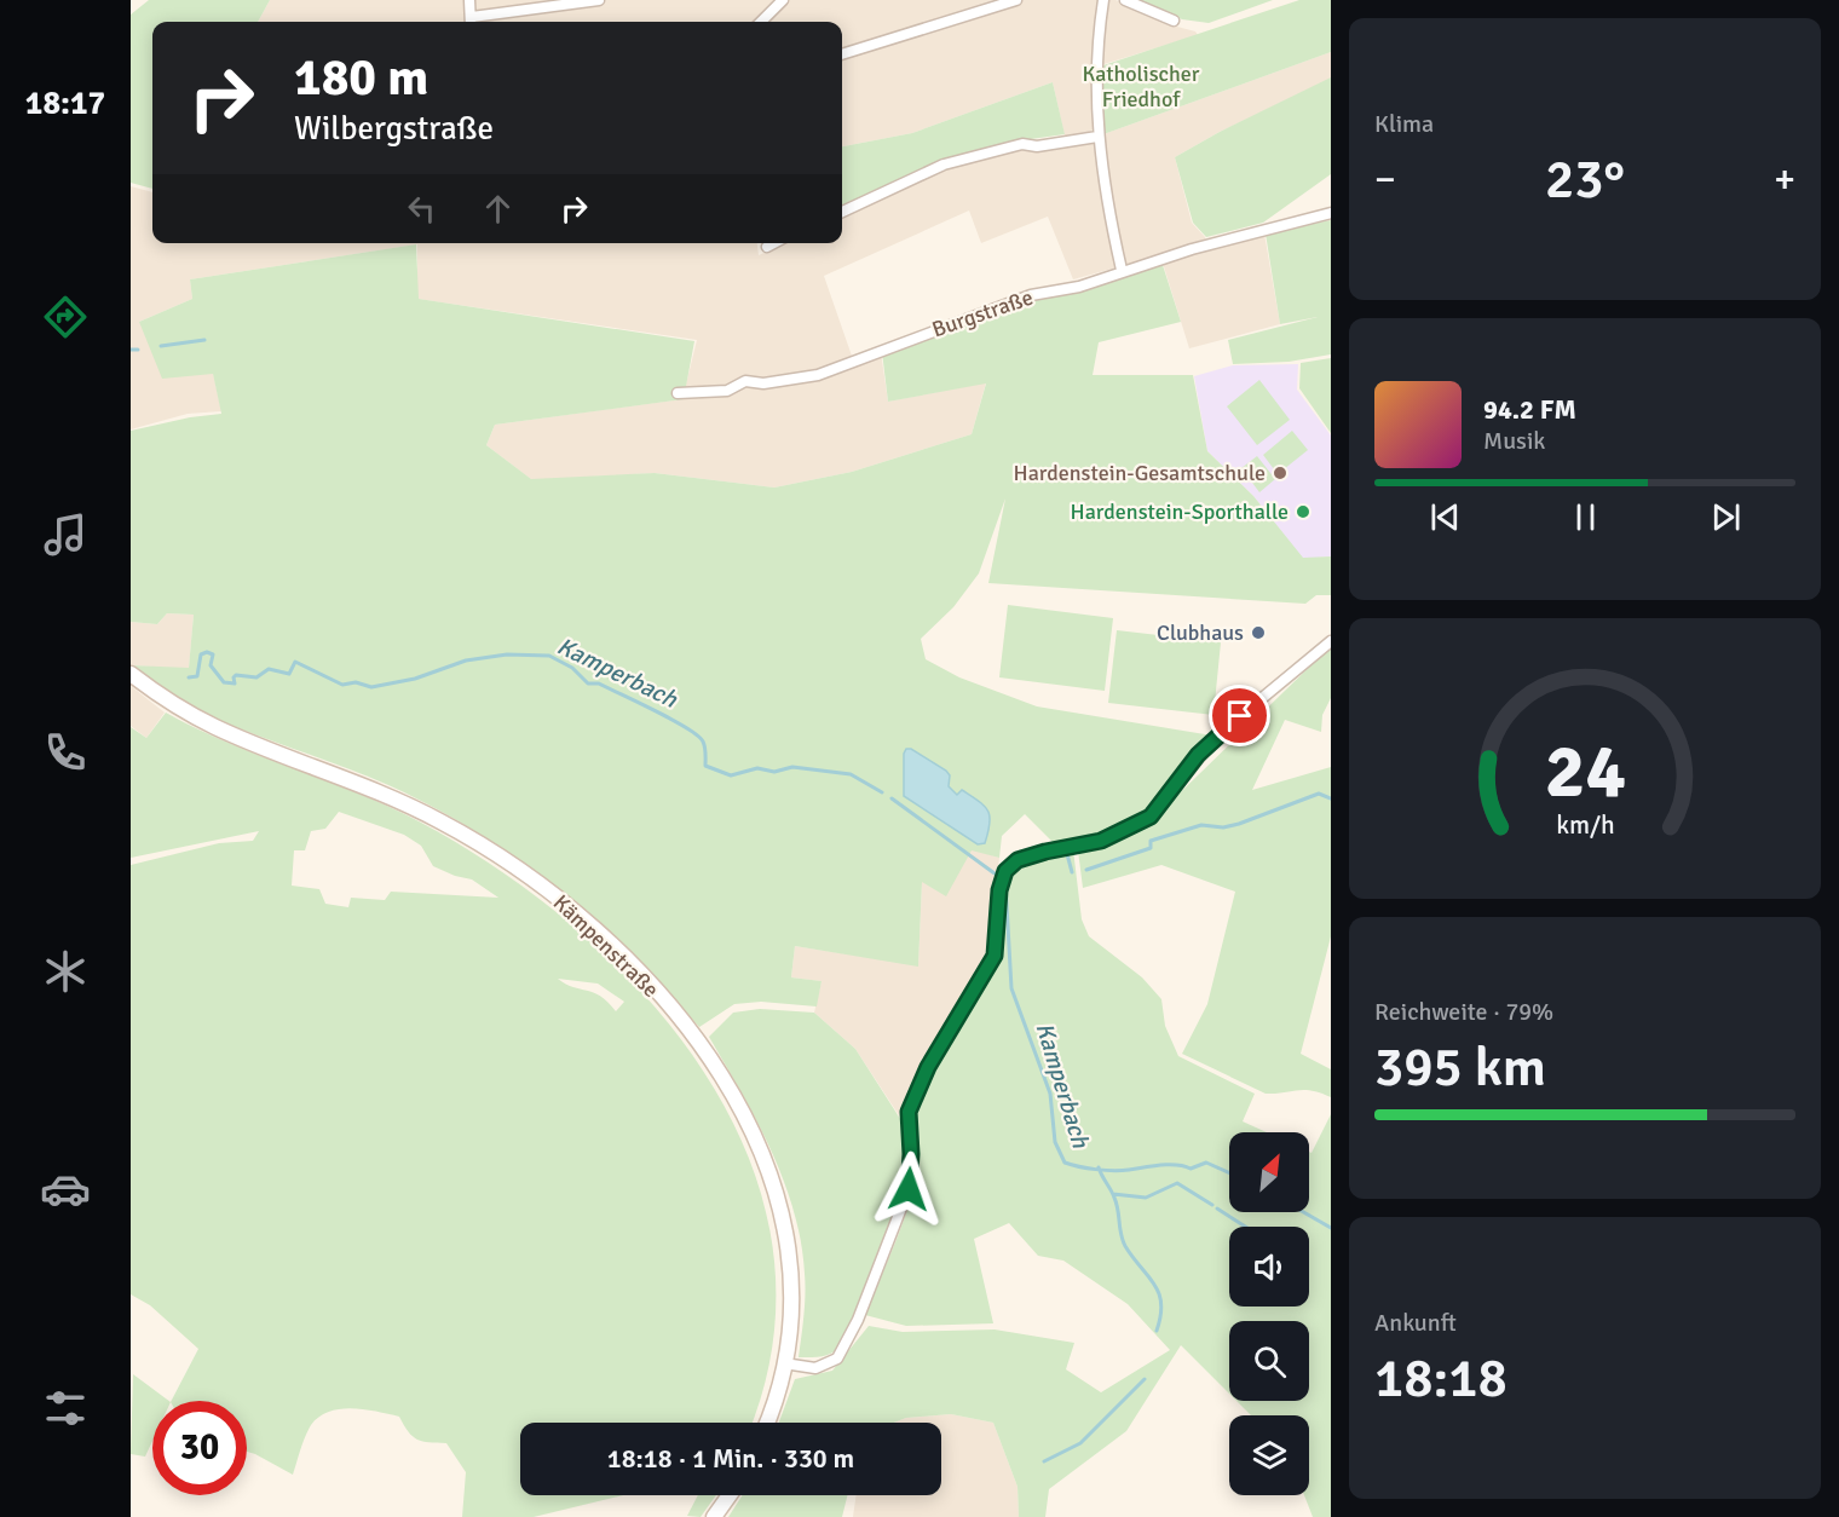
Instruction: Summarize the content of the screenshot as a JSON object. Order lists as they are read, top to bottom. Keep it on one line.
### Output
{"streets":{"street":["Burgstraße","Kämpenstraße"]},"water":["Kamperbach"],"parks":["Katholischer Friedhof"],"places":["Hardenstein-Gesamtschule","Hardenstein-Sporthalle","Clubhaus"],"north":"top right","page":{"tabs":"18:17","tile":["Klima",["Reichweite · 79%","395 km"],["Ankunft","18:18"]],"turn":["180 m","Wilbergstraße"],"heat":["−","23°","+"],"song":["94.2 FM","Musik"],"limit":"30","trip":"18:18 · 1 Min. · 330 m","gauge":["24","km/h"]}}
